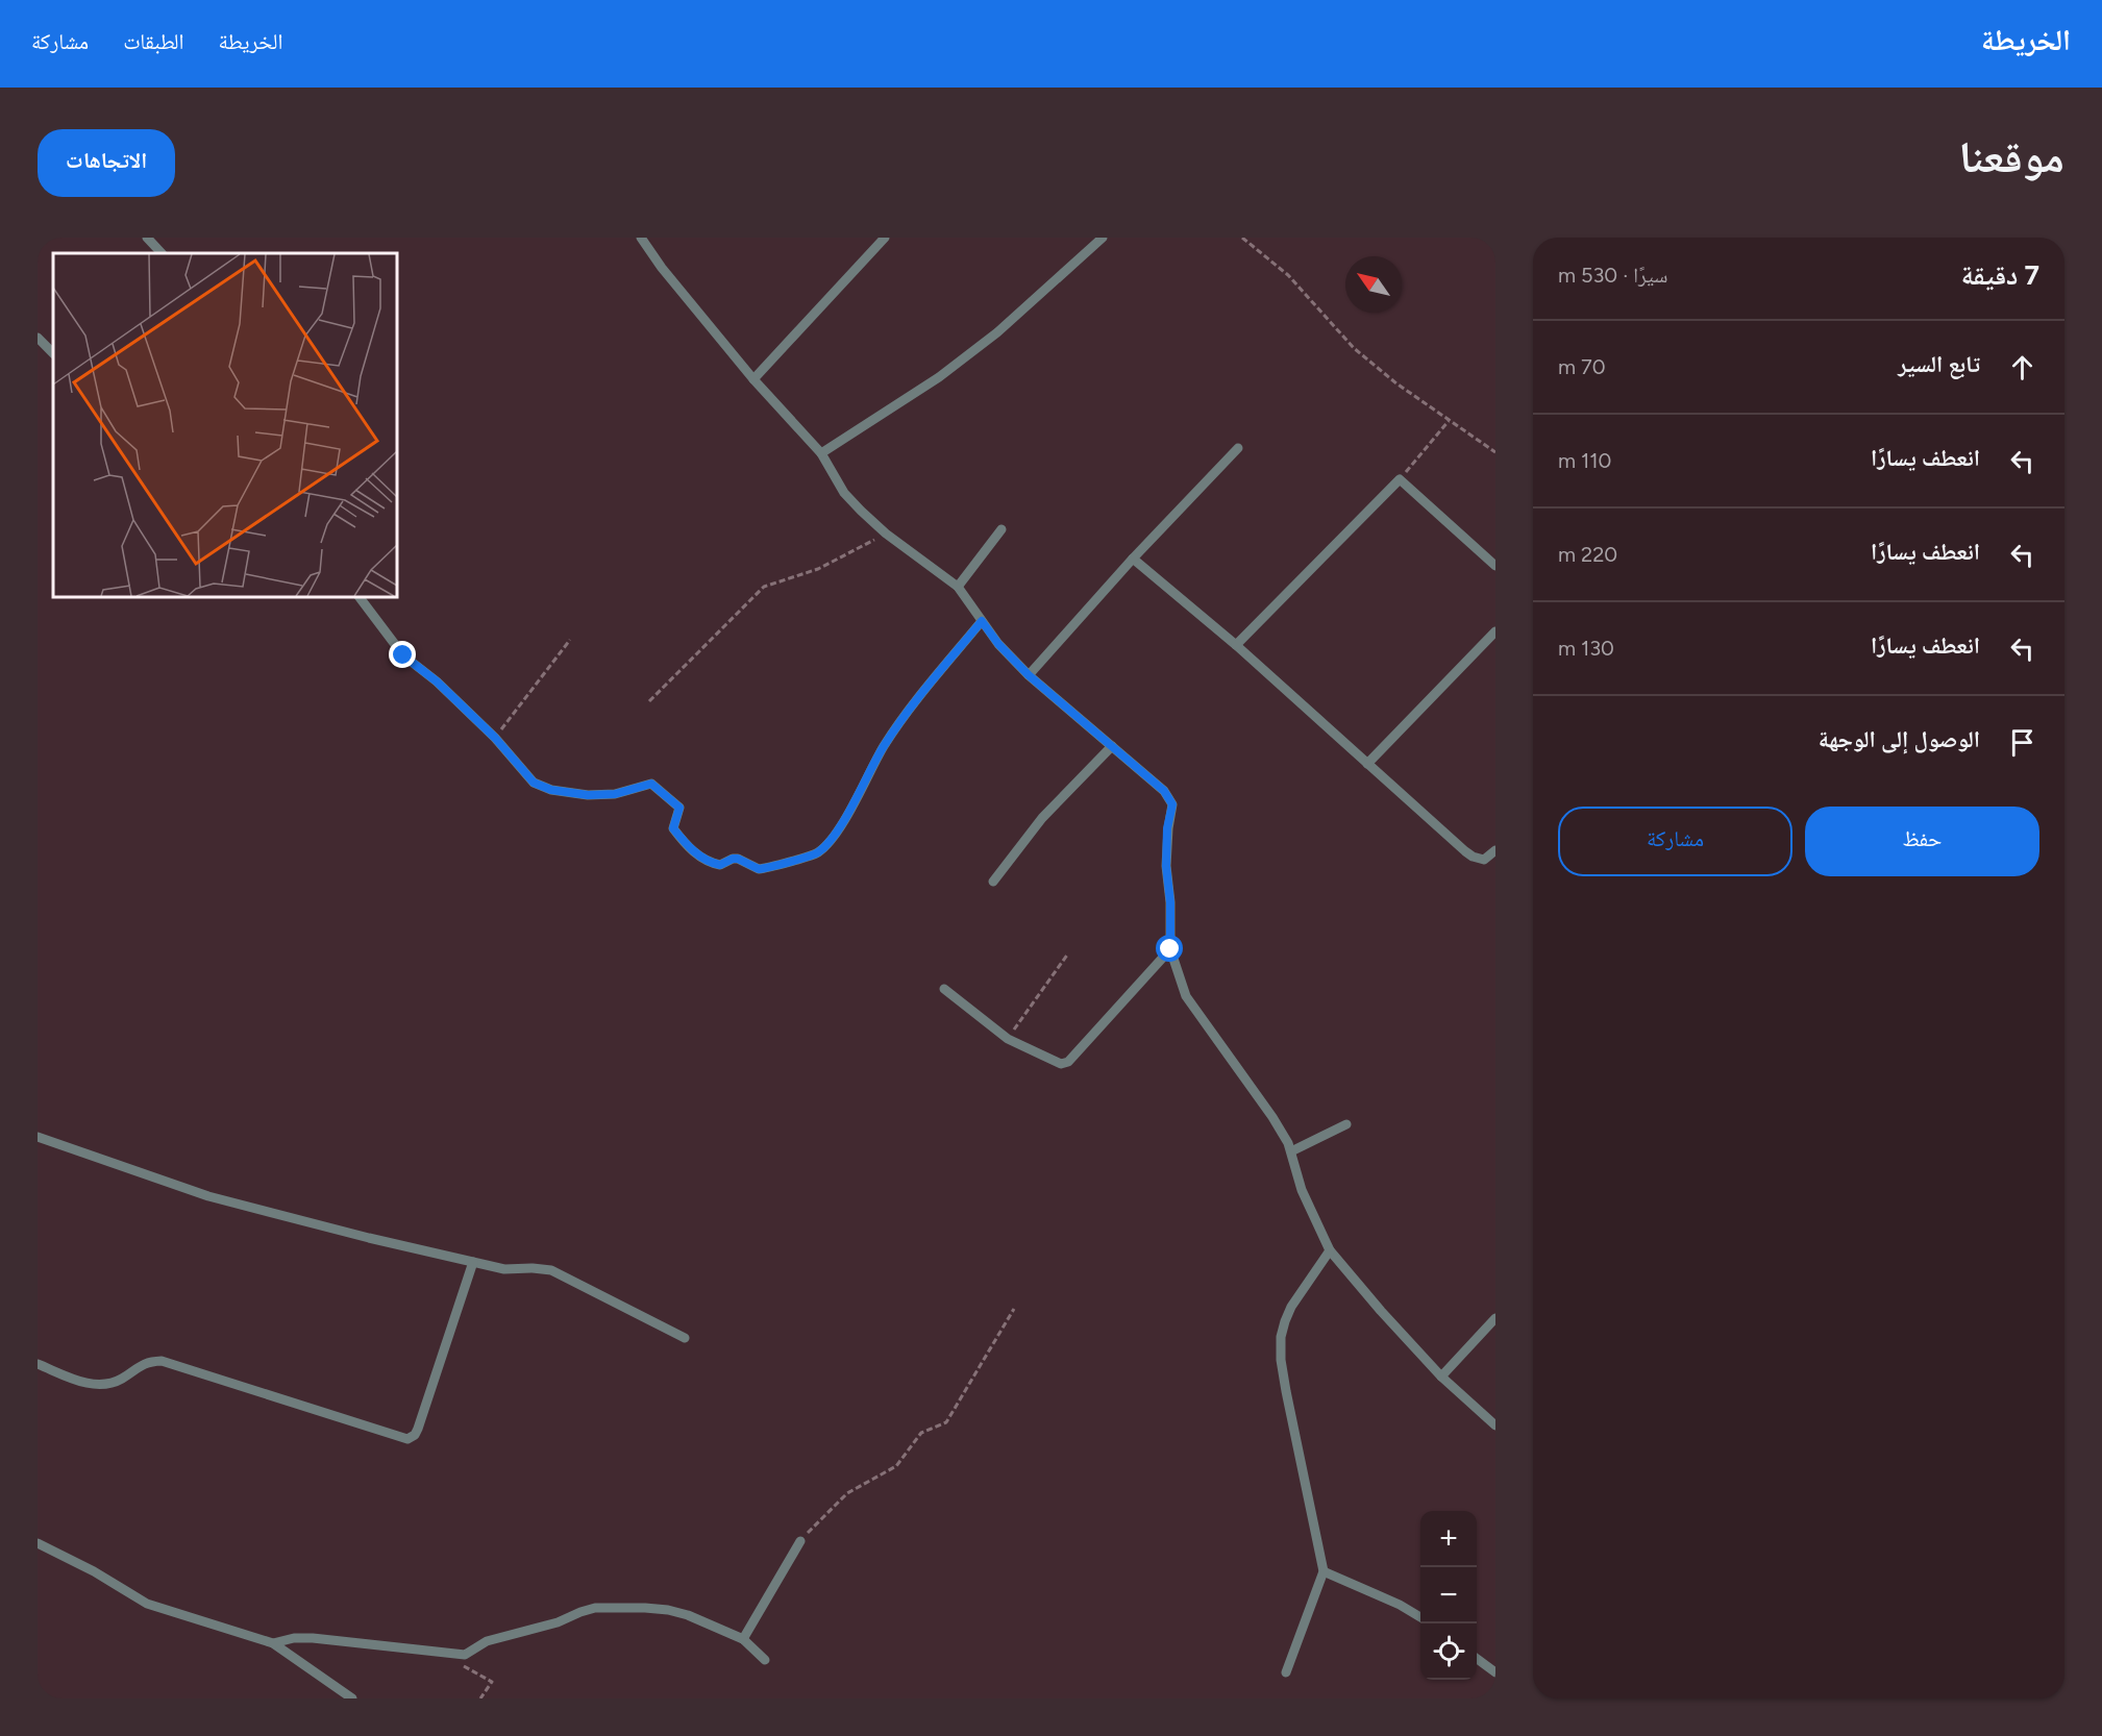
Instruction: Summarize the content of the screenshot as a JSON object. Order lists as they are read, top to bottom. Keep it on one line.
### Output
{"north":"top left","page":{"header":"الخريطة","nav":["الخريطة","الطبقات","مشاركة"],"title":"موقعنا","buttons":["الاتجاهات",["حفظ","مشاركة"]],"heading":["7 دقيقة","سيرًا · 530 m"],"list":[["تابع السير","70 m"],["انعطف يسارًا","110 m"],["انعطف يسارًا","220 m"],["انعطف يسارًا","130 m"],"الوصول إلى الوجهة"],"map_buttons":["+","−"]}}
